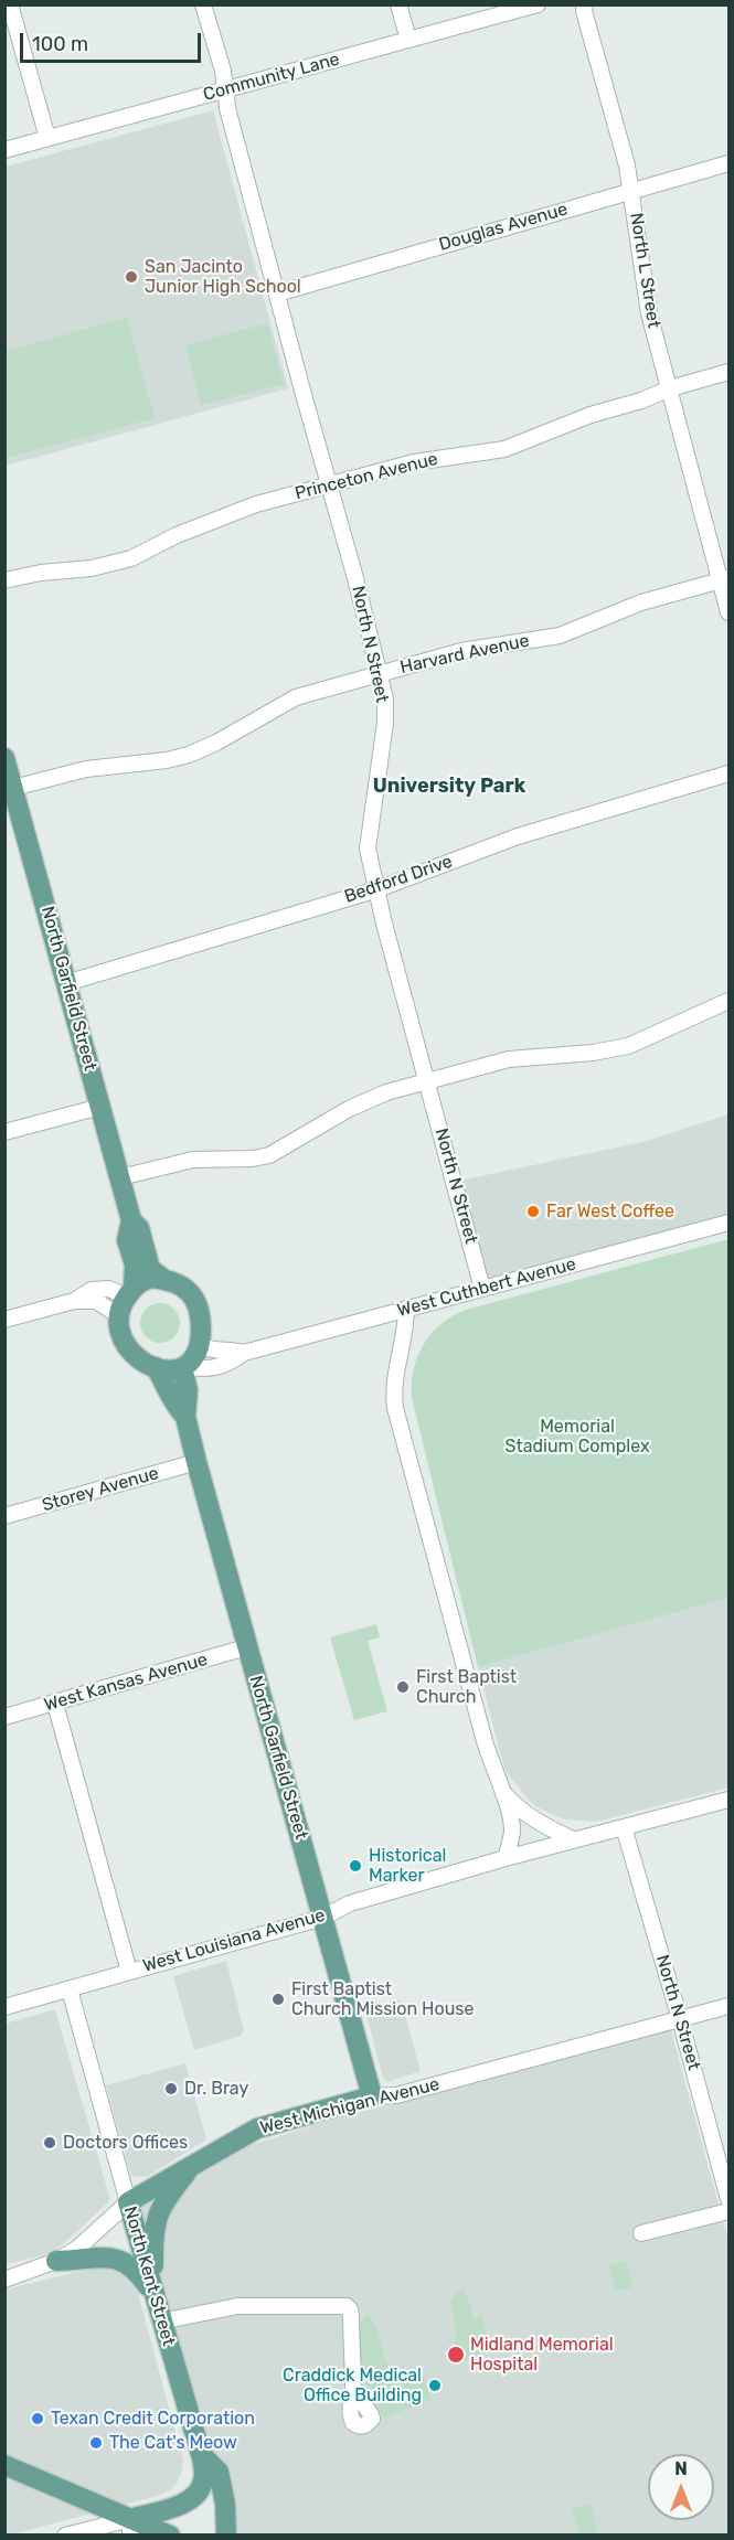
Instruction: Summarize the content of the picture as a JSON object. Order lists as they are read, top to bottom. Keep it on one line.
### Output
{"streets":{"main road":["North Garfield Street","West Michigan Avenue","North Kent Street"],"street":["Community Lane","Douglas Avenue","North L Street","Princeton Avenue","North N Street","Harvard Avenue","Bedford Drive","West Cuthbert Avenue","Storey Avenue","West Kansas Avenue","West Louisiana Avenue"]},"crossings":[["Community Lane","North N Street"],["Douglas Avenue","North L Street"],["Douglas Avenue","North N Street"],["North L Street","Princeton Avenue"],["North L Street","Harvard Avenue"],["Princeton Avenue","North N Street"],["North N Street","Harvard Avenue"],["North N Street","Bedford Drive"],["North N Street","West Cuthbert Avenue"],["North N Street","West Louisiana Avenue"],["North N Street","West Michigan Avenue"],["Harvard Avenue","North Garfield Street"],["Bedford Drive","North Garfield Street"],["North Garfield Street","Storey Avenue"],["North Garfield Street","West Kansas Avenue"],["North Garfield Street","West Louisiana Avenue"],["North Garfield Street","West Michigan Avenue"],["West Louisiana Avenue","North Kent Street"],["West Michigan Avenue","North Kent Street"]],"districts":["University Park"],"parks":["Memorial Stadium Complex"],"places":["San Jacinto Junior High School","Far West Coffee","First Baptist Church","Historical Marker","First Baptist Church Mission House","Dr. Bray","Doctors Offices","Midland Memorial Hospital","Craddick Medical Office Building","Texan Credit Corporation","The Cat's Meow"],"scale_bar":"100 m","north":"top"}
